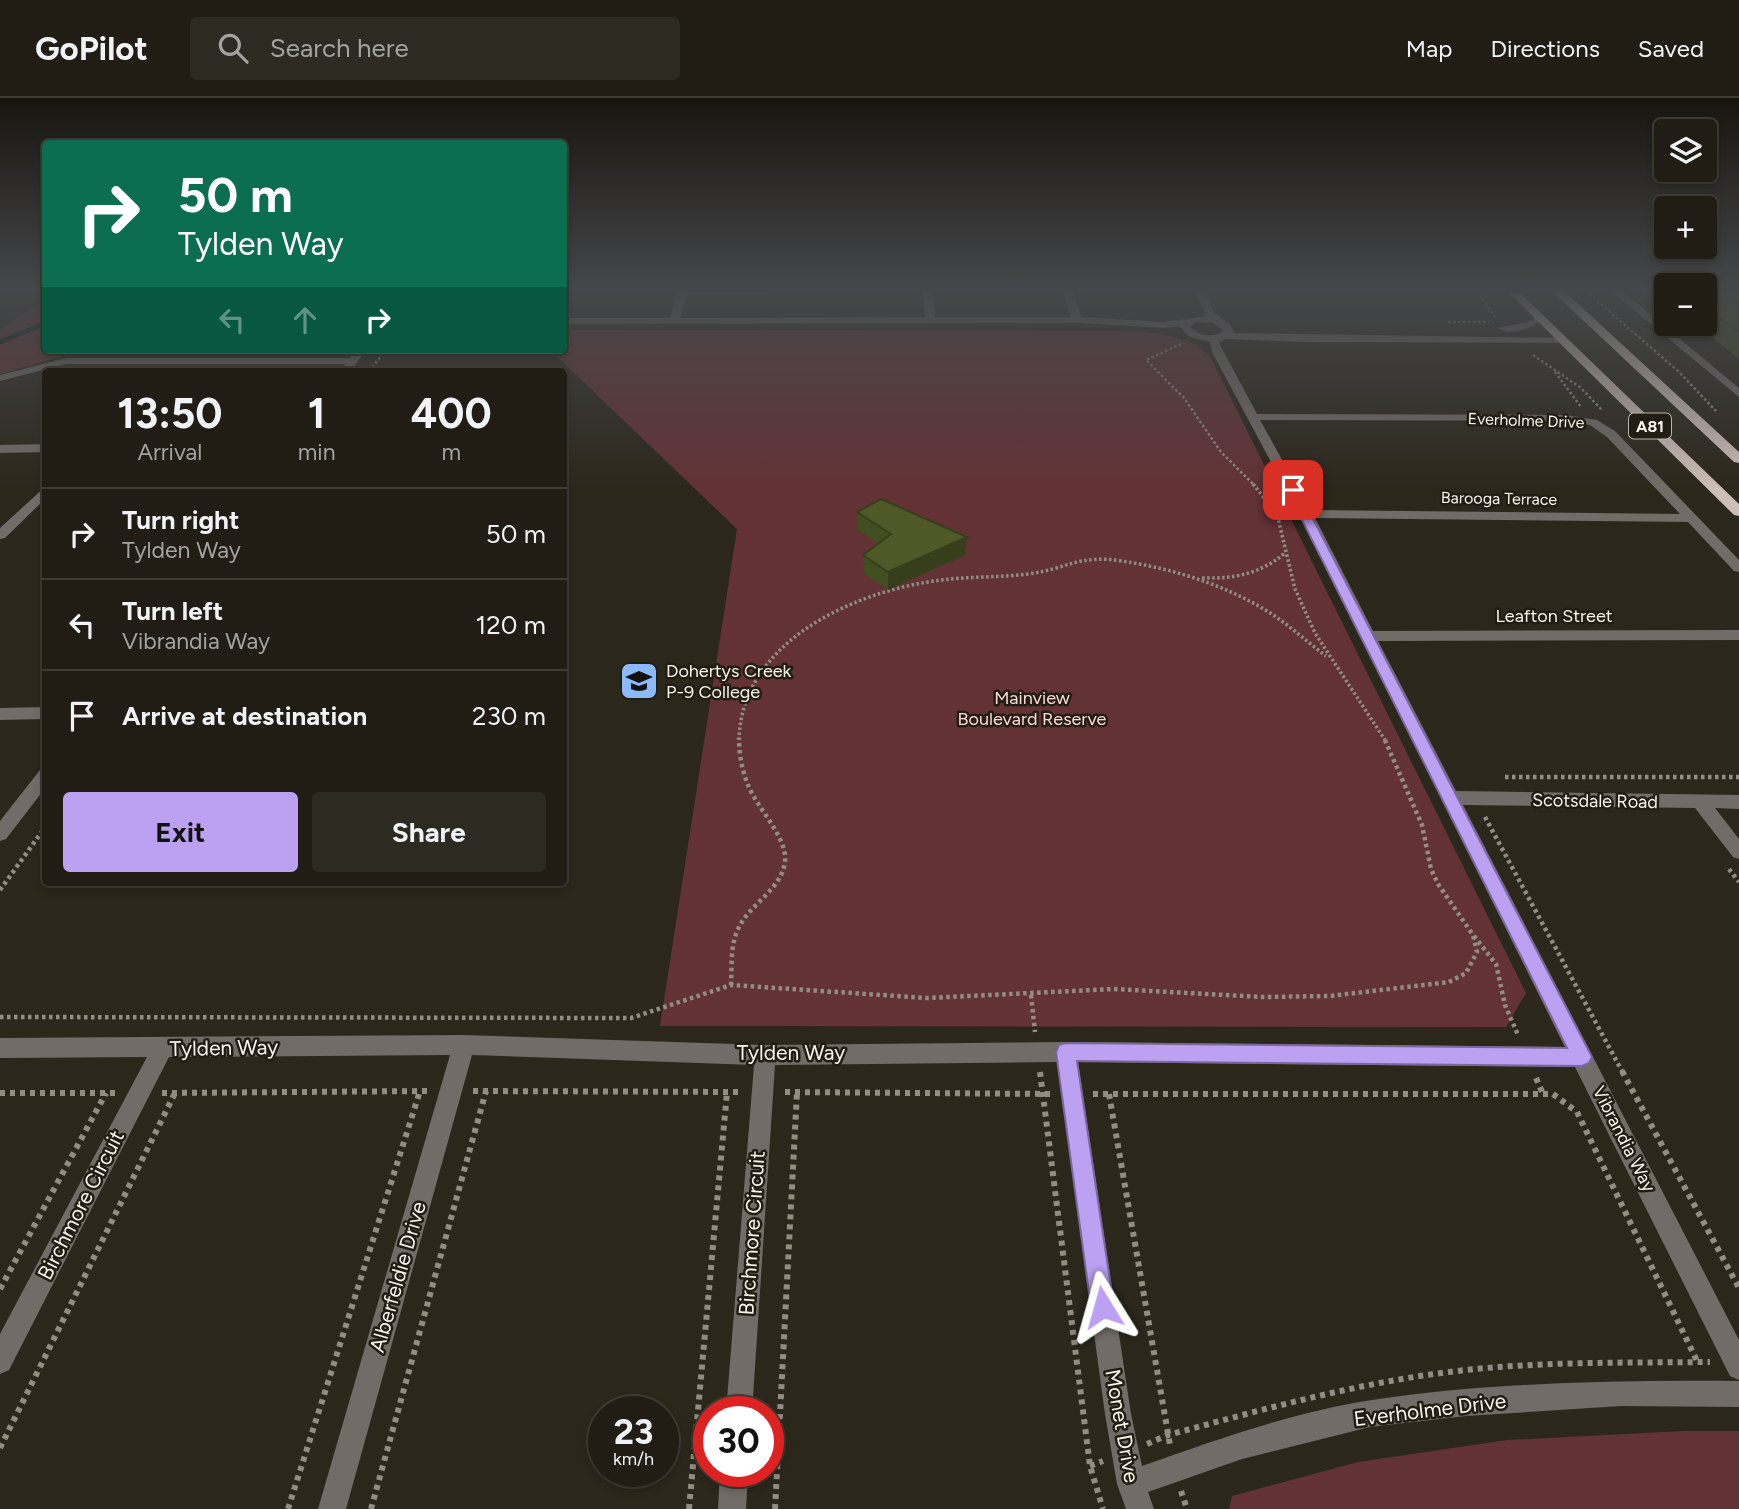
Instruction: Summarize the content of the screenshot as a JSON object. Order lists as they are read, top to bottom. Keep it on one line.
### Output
{"streets":{"highway":["A81"],"street":["Everholme Drive","Barooga Terrace","Leafton Street","Scotsdale Road","Tylden Way","Vibrandia Way","Birchmore Circuit","Alberfeldie Drive","Monet Drive"]},"crossings":[["Everholme Drive","Barooga Terrace"],["Everholme Drive","Vibrandia Way"],["Everholme Drive","Monet Drive"],["Barooga Terrace","Vibrandia Way"],["Leafton Street","Vibrandia Way"],["Scotsdale Road","Vibrandia Way"],["Tylden Way","Vibrandia Way"],["Tylden Way","Birchmore Circuit"],["Tylden Way","Alberfeldie Drive"],["Tylden Way","Monet Drive"]],"parks":["Mainview Boulevard Reserve"],"places":{"school or university":["Dohertys Creek P-9 College"]},"page":{"header":"GoPilot","search":"Search here","nav":["Map","Directions","Saved"],"map_buttons":["+","−"],"turn":["50 m","Tylden Way"],"eta":["13:50","Arrival","1","min","400","m"],"list":[{"name":"Turn right","note":"Tylden Way","value":"50 m"},{"name":"Turn left","note":"Vibrandia Way","value":"120 m"},{"name":"Arrive at destination","value":"230 m"}],"buttons":["Exit","Share"],"speed":"23 km/h","limit":"30"}}
